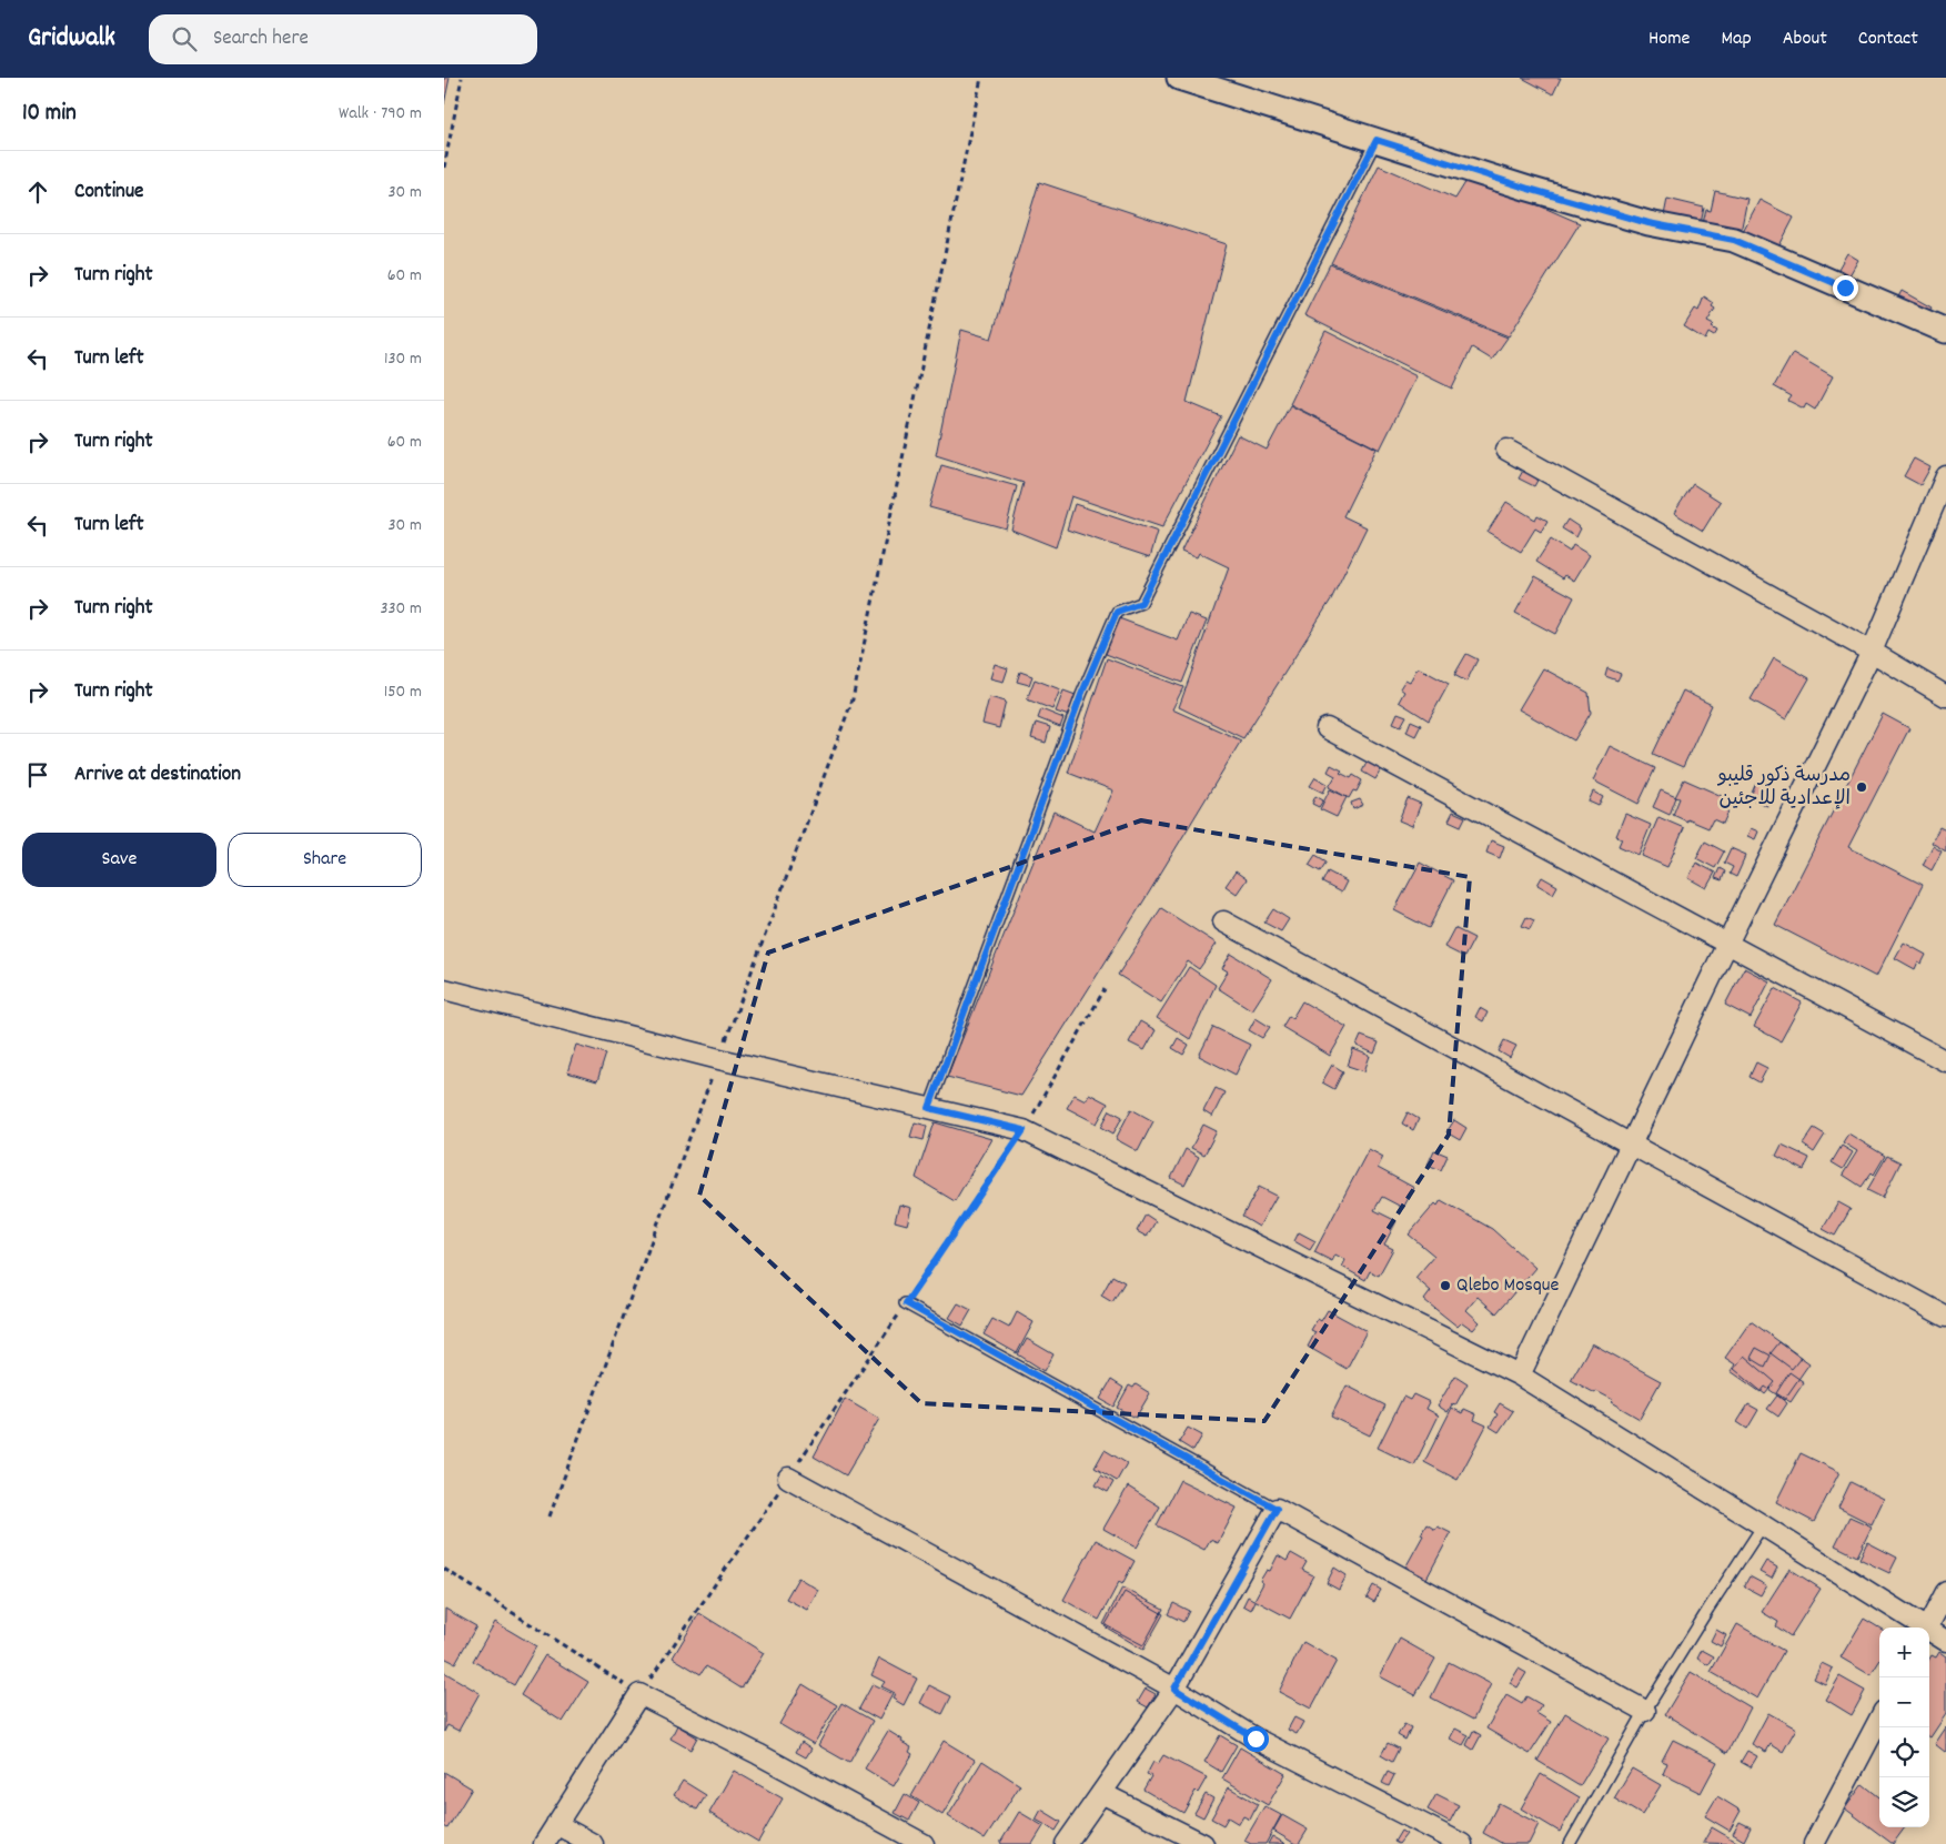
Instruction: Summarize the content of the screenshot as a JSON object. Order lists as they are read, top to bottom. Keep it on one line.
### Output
{"places":["مدرسة ذكور قليبو الإعدادية للاجئين","Qlebo Mosque"],"page":{"header":"Gridwalk","search":"Search here","nav":["Home","Map","About","Contact"],"heading":["10 min","Walk · 790 m"],"list":[["Continue","30 m"],["Turn right","60 m"],["Turn left","130 m"],["Turn right","60 m"],["Turn left","30 m"],["Turn right","330 m"],["Turn right","150 m"],"Arrive at destination"],"buttons":["Save","Share"],"map_buttons":["+","−"]}}
